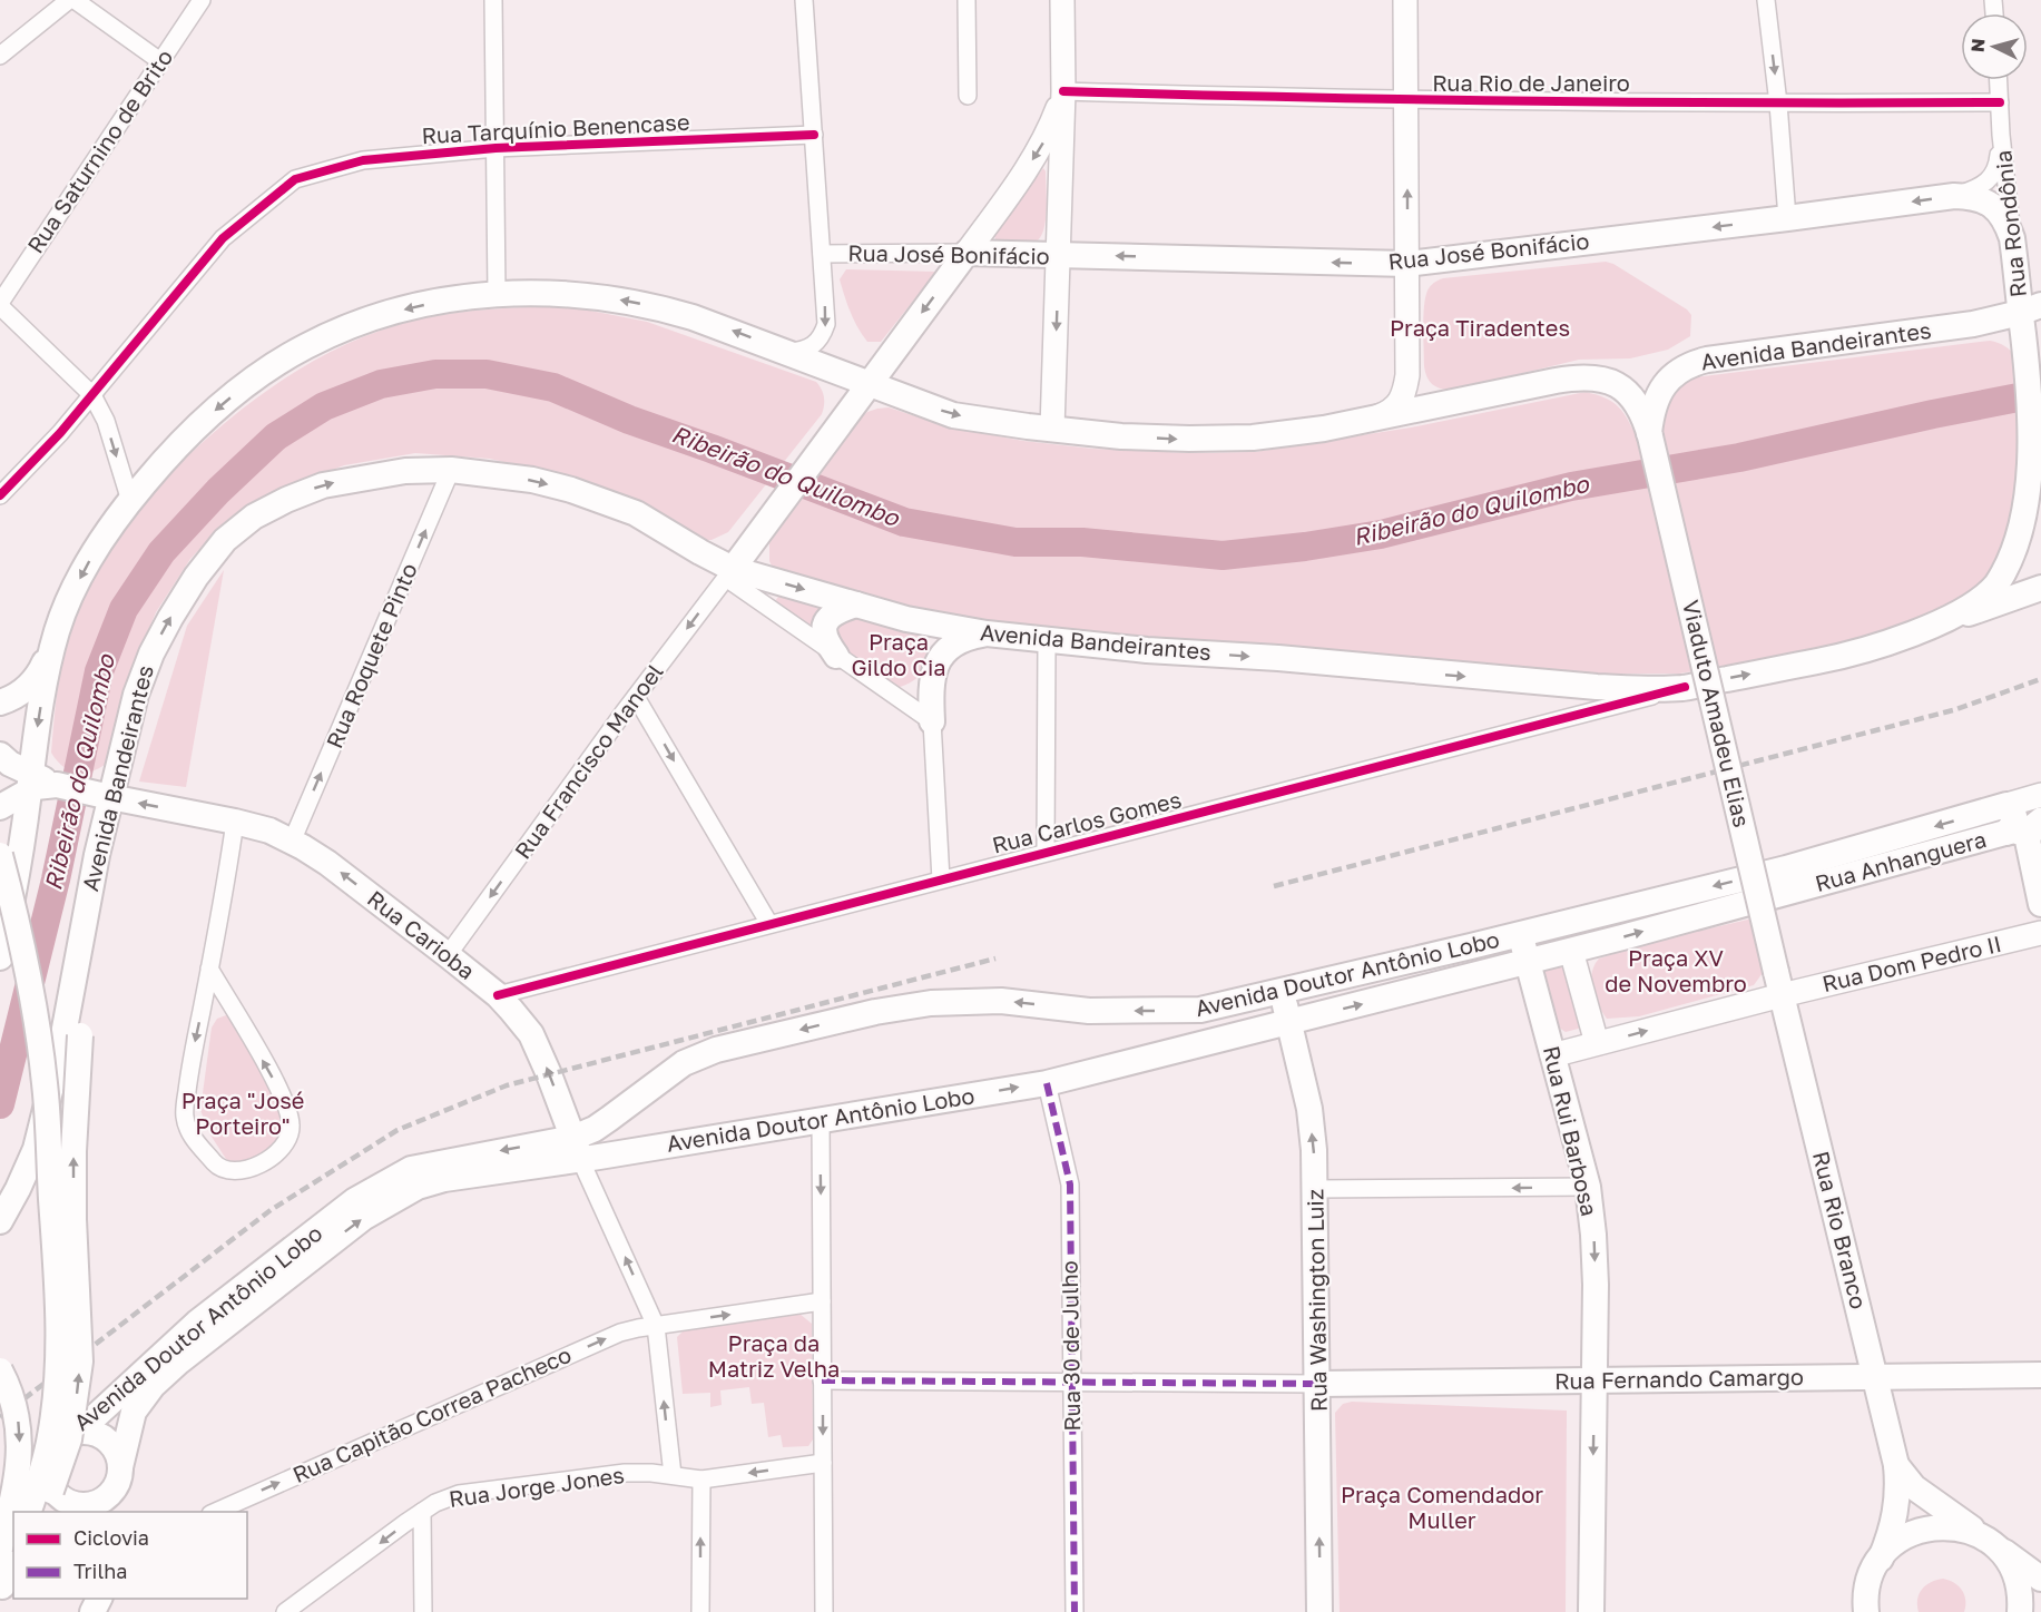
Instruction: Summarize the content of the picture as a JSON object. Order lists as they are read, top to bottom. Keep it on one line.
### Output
{"streets":{"main road":["Rua Rondônia","Rua José Bonifácio","Avenida Bandeirantes","Viaduto Amadeu Elias","Rua Anhanguera","Rua Carioba","Rua Dom Pedro II","Avenida Doutor Antônio Lobo","Rua Rui Barbosa","Rua Rio Branco","Rua Washington Luiz","Rua Fernando Camargo"],"street":["Rua Rio de Janeiro","Rua Tarquínio Benencase","Rua Saturnino de Brito","Rua Roquete Pinto","Rua Francisco Manoel","Rua Carlos Gomes","Rua 30 de Julho","Rua Capitão Correa Pacheco","Rua Jorge Jones"]},"crossings":[["Rua Rio de Janeiro","Rua Rondônia"],["Rua Rondônia","Rua José Bonifácio"],["Rua Rondônia","Avenida Bandeirantes"],["Avenida Bandeirantes","Rua Roquete Pinto"],["Avenida Bandeirantes","Viaduto Amadeu Elias"],["Avenida Bandeirantes","Rua Francisco Manoel"],["Avenida Bandeirantes","Rua Carlos Gomes"],["Avenida Bandeirantes","Rua Carioba"],["Rua Roquete Pinto","Rua Carioba"],["Viaduto Amadeu Elias","Rua Dom Pedro II"],["Viaduto Amadeu Elias","Rua Rio Branco"],["Rua Francisco Manoel","Rua Carioba"],["Rua Carlos Gomes","Rua Carioba"],["Rua Anhanguera","Avenida Doutor Antônio Lobo"],["Rua Carioba","Avenida Doutor Antônio Lobo"],["Rua Carioba","Rua Capitão Correa Pacheco"],["Rua Carioba","Rua Jorge Jones"],["Rua Dom Pedro II","Rua Rio Branco"],["Avenida Doutor Antônio Lobo","Rua Rui Barbosa"],["Avenida Doutor Antônio Lobo","Rua Washington Luiz"],["Avenida Doutor Antônio Lobo","Rua 30 de Julho"],["Rua Rui Barbosa","Rua Fernando Camargo"],["Rua Rio Branco","Rua Fernando Camargo"],["Rua Washington Luiz","Rua Fernando Camargo"]],"one_way":["Rua José Bonifácio","Avenida Bandeirantes","Rua Roquete Pinto","Rua Francisco Manoel","Rua Carioba","Rua Rui Barbosa","Rua Washington Luiz","Rua Capitão Correa Pacheco","Rua Jorge Jones"],"water":["Ribeirão do Quilombo"],"parks":["Praça Tiradentes","Praça Gildo Cia","Praça XV de Novembro","Praça \"José Porteiro\"","Praça da Matriz Velha","Praça Comendador Muller"],"legend":["Ciclovia","Trilha"],"north":"left"}
